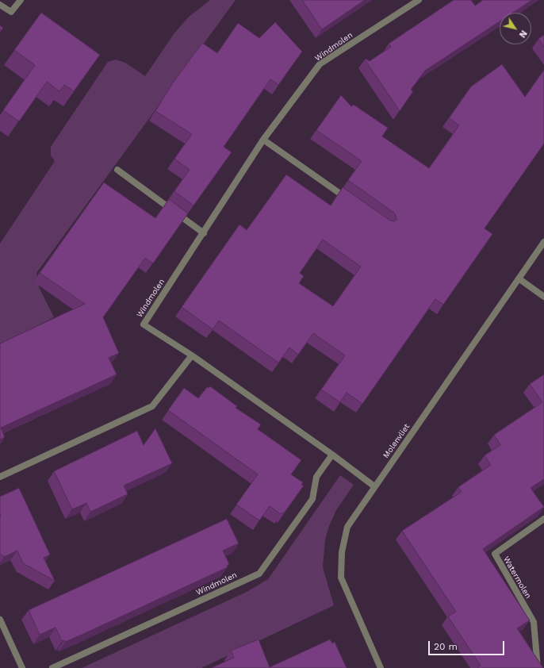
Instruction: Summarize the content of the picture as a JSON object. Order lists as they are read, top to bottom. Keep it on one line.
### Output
{"streets":{"street":["Windmolen","Molenvliet","Watermolen"]},"crossings":[["Windmolen","Molenvliet"]],"scale_bar":"20 m","north":"bottom right"}
